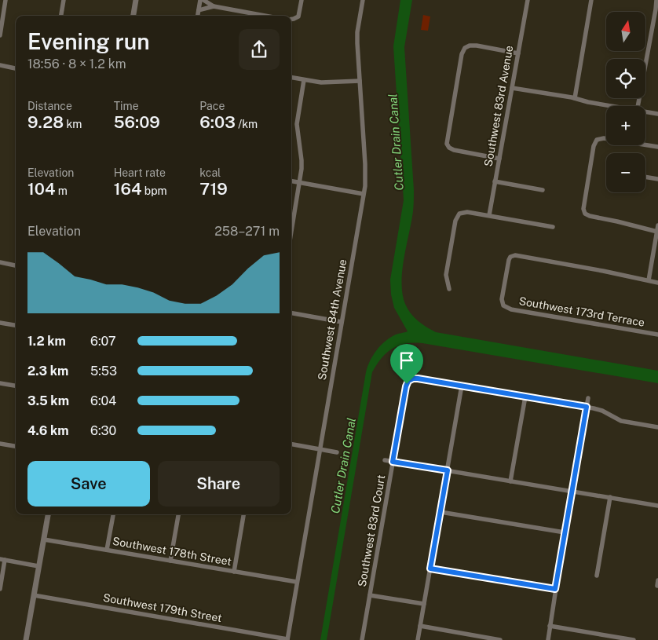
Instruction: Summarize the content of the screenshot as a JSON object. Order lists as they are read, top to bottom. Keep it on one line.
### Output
{"streets":{"street":["Southwest 83rd Avenue","Southwest 173rd Terrace","Southwest 84th Avenue","Southwest 83rd Court","Southwest 178th Street","Southwest 179th Street"]},"crossings":[["Southwest 84th Avenue","Southwest 178th Street"],["Southwest 84th Avenue","Southwest 179th Street"]],"water":["Cutler Drain Canal"],"north":"top","page":{"map_buttons":["+","−"],"heading":["Evening run","18:56 · 8 × 1.2 km"],"stats":[["Distance","9.28 km"],["Time","56:09"],["Pace","6:03 /km"],["Elevation","104 m"],["Heart rate","164 bpm"],["kcal","719"]],"chart":["Elevation","258–271 m"],"list":[{"name":"1.2 km","note":"6:07"},{"name":"2.3 km","note":"5:53"},{"name":"3.5 km","note":"6:04"},{"name":"4.6 km","note":"6:30"}],"buttons":["Save","Share"]}}
